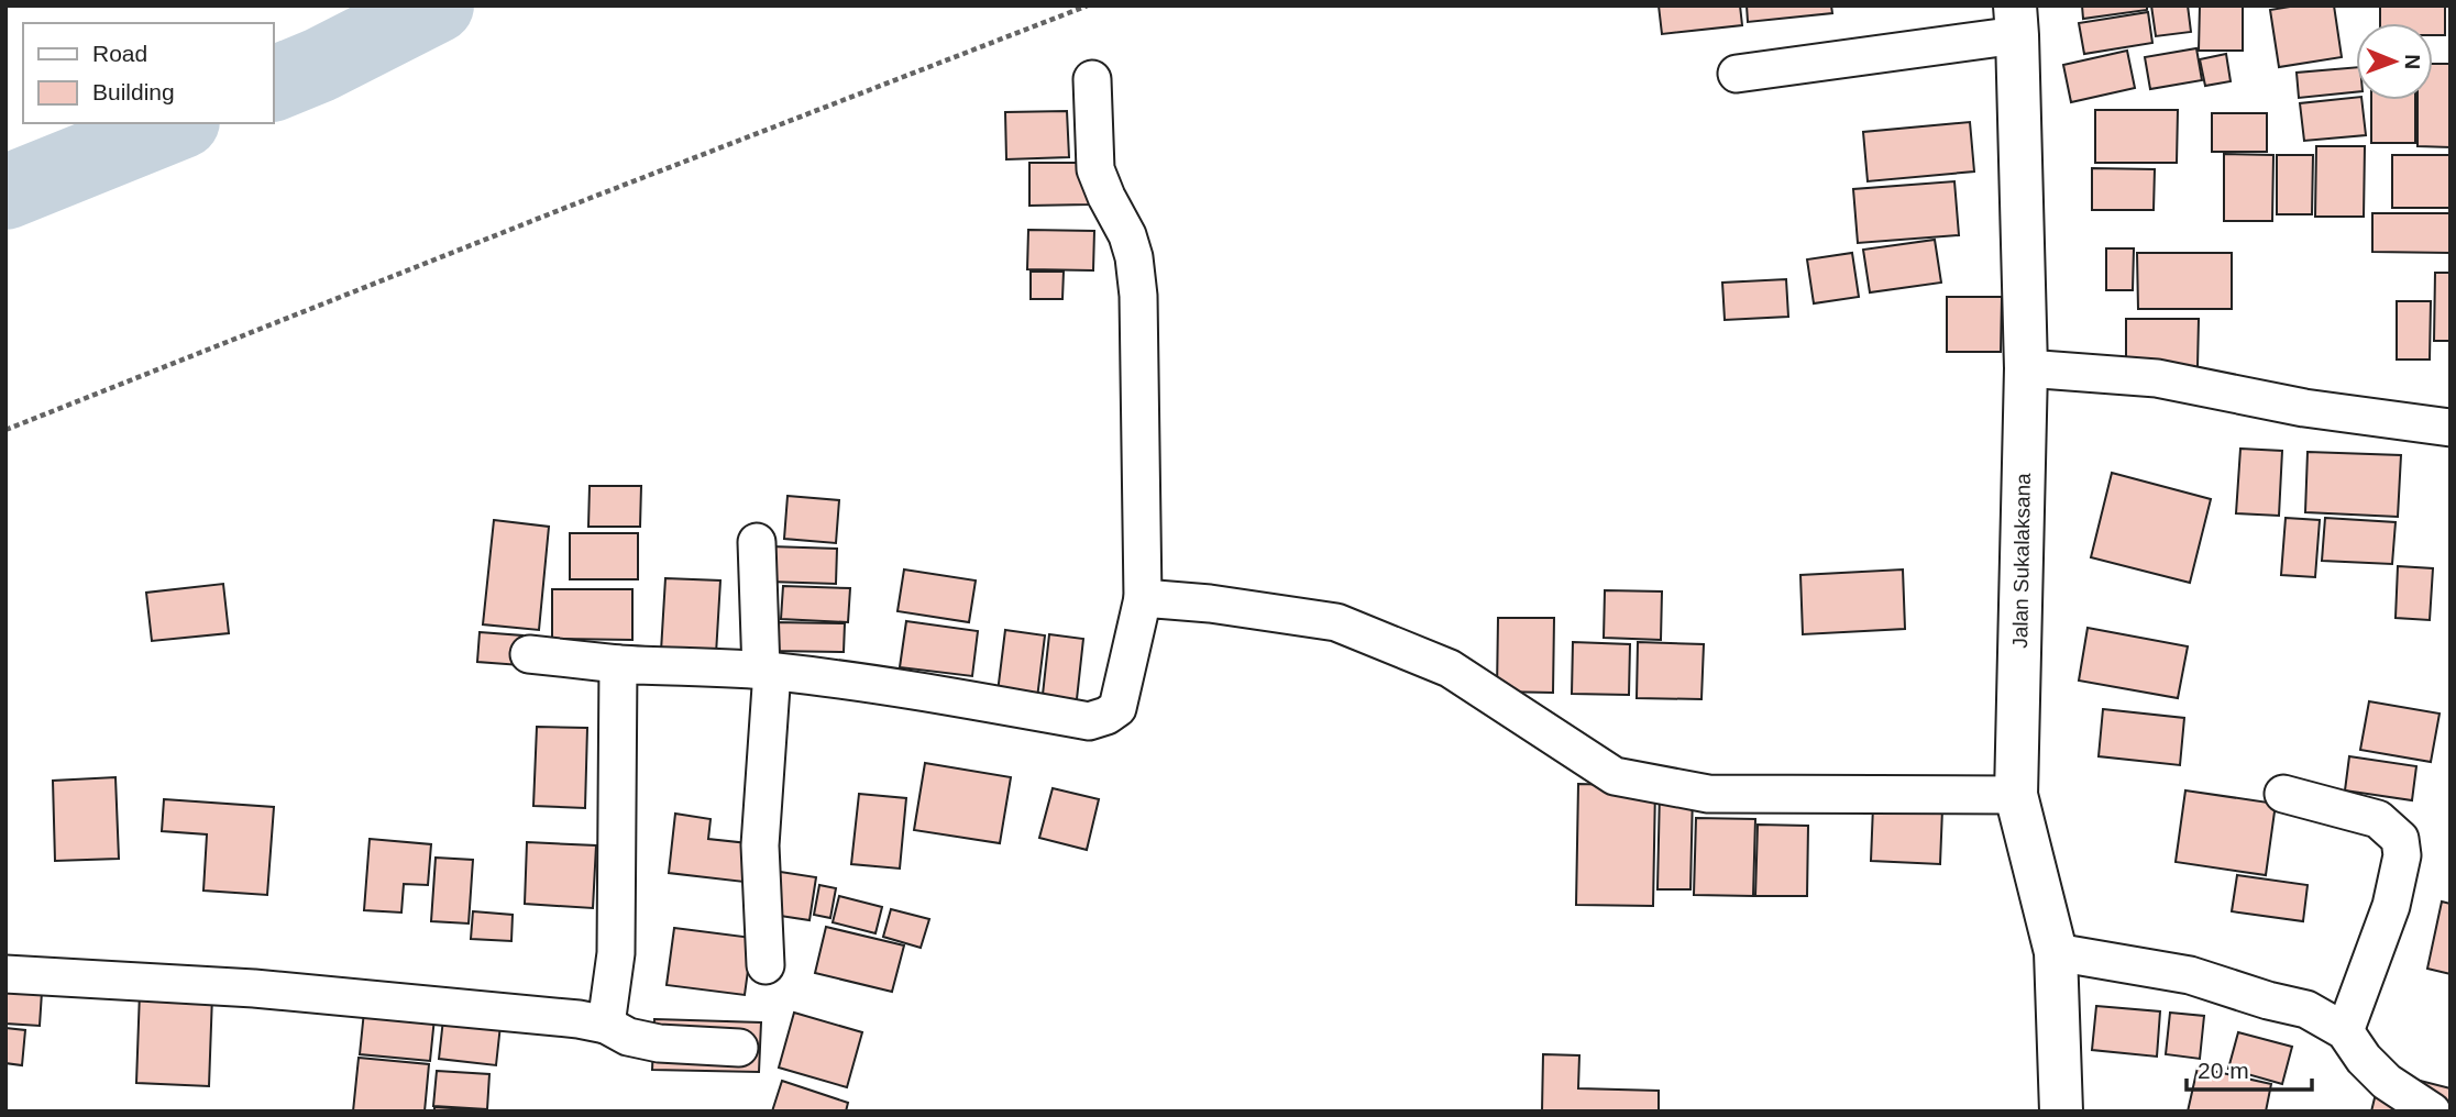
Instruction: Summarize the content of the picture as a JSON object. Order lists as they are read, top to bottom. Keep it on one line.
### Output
{"streets":{"street":["Jalan Sukalaksana"]},"legend":["Road","Building"],"scale_bar":"20 m","north":"right"}
